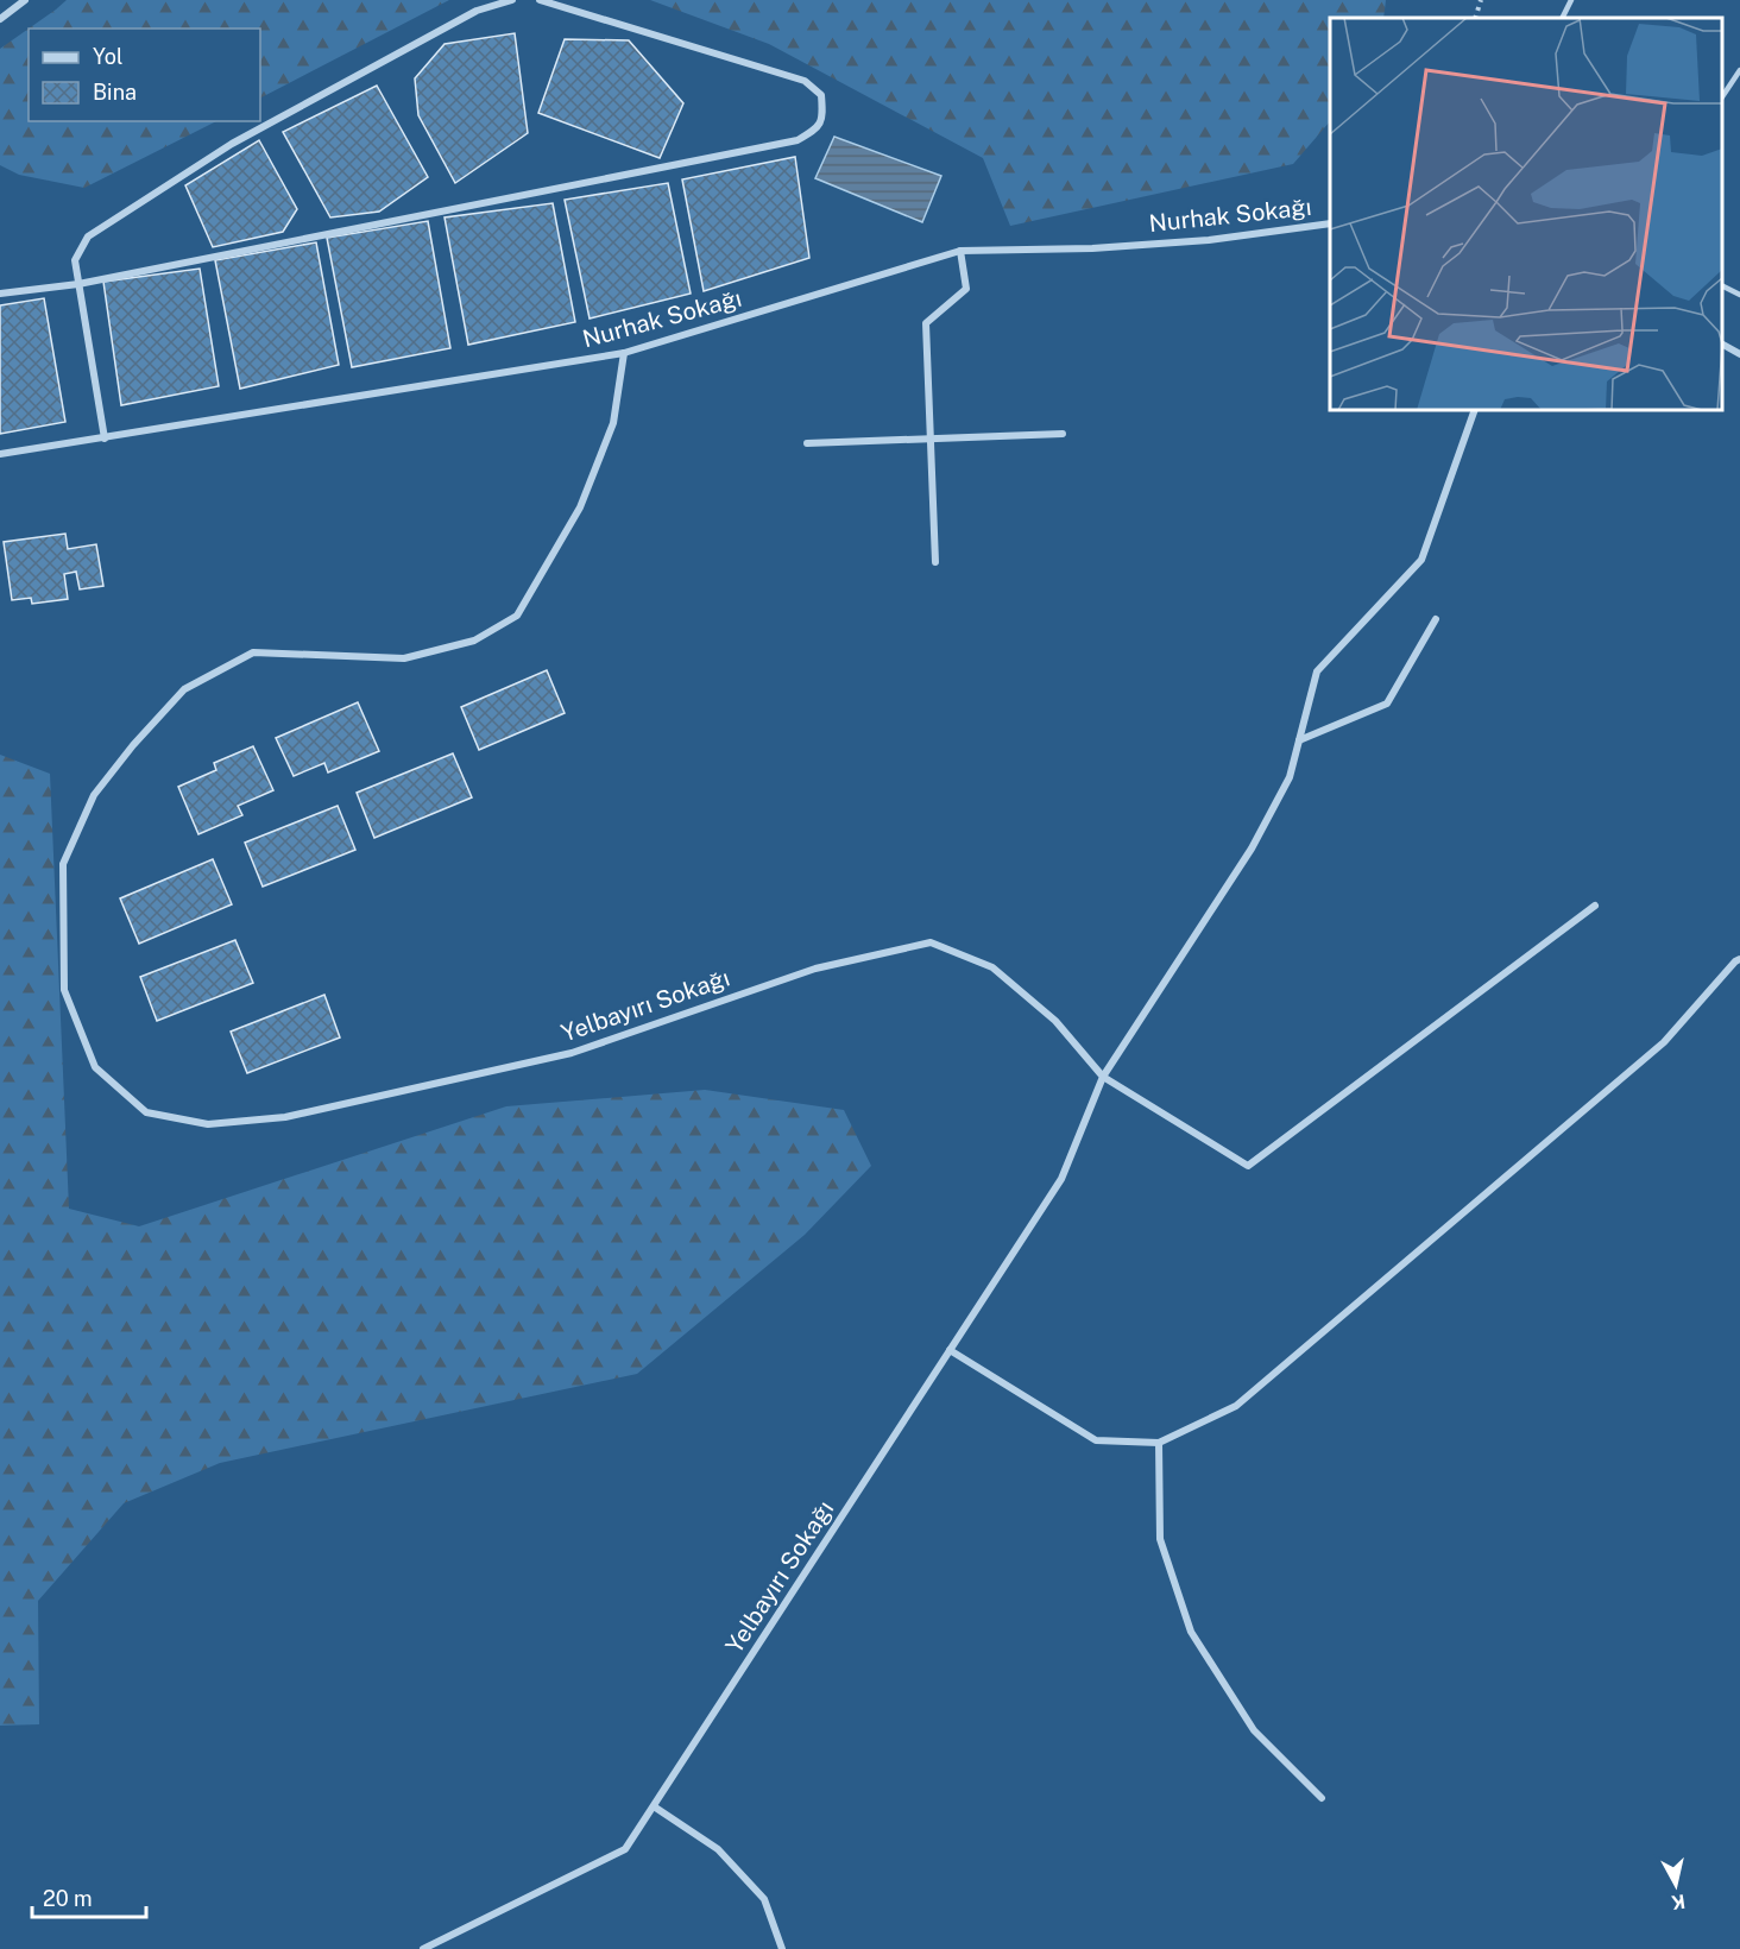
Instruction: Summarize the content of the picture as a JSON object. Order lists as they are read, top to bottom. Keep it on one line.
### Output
{"streets":{"street":["Nurhak Sokağı","Yelbayırı Sokağı"]},"crossings":[["Nurhak Sokağı","Yelbayırı Sokağı"]],"legend":["Yol","Bina"],"scale_bar":"20 m","north":"bottom"}
